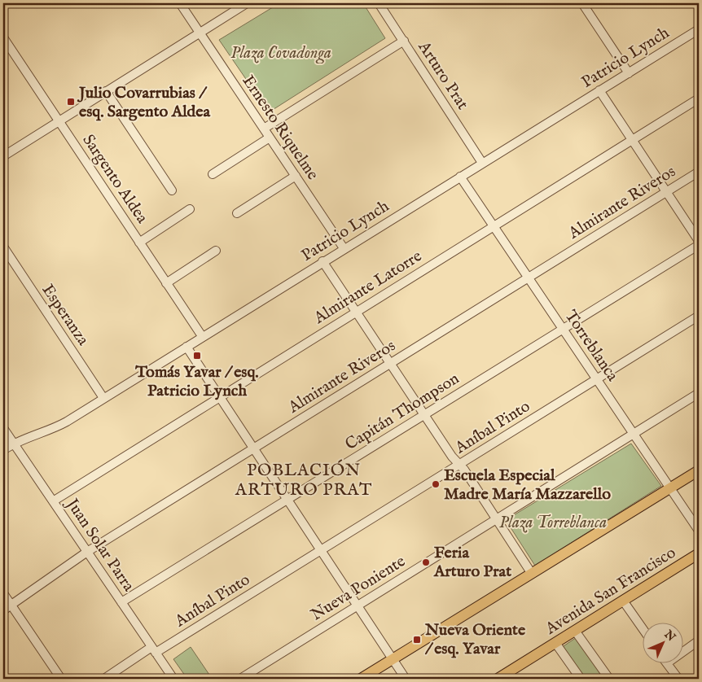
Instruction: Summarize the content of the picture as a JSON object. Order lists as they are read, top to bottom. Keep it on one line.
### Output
{"streets":{"main road":["Avenida San Francisco"],"street":["Patricio Lynch","Arturo Prat","Ernesto Riquelme","Sargento Aldea","Almirante Riveros","Almirante Latorre","Esperanza","Torreblanca","Capitán Thompson","Aníbal Pinto","Juan Solar Parra","Nueva Poniente"]},"crossings":[["Patricio Lynch","Arturo Prat"],["Patricio Lynch","Ernesto Riquelme"],["Patricio Lynch","Sargento Aldea"],["Patricio Lynch","Esperanza"],["Patricio Lynch","Torreblanca"],["Patricio Lynch","Juan Solar Parra"],["Almirante Riveros","Torreblanca"],["Almirante Riveros","Juan Solar Parra"],["Almirante Latorre","Torreblanca"],["Almirante Latorre","Juan Solar Parra"],["Torreblanca","Capitán Thompson"],["Torreblanca","Aníbal Pinto"],["Torreblanca","Nueva Poniente"],["Capitán Thompson","Juan Solar Parra"],["Aníbal Pinto","Juan Solar Parra"]],"districts":["POBLACIÓN ARTURO PRAT"],"parks":["Plaza Covadonga","Plaza Torreblanca"],"places":{"transit":["Julio Covarrubias / esq. Sargento Aldea","Tomás Yavar / esq. Patricio Lynch","Nueva Oriente / esq. Yavar"],"other":["Escuela Especial Madre María Mazzarello","Feria Arturo Prat"]},"north":"top right"}
